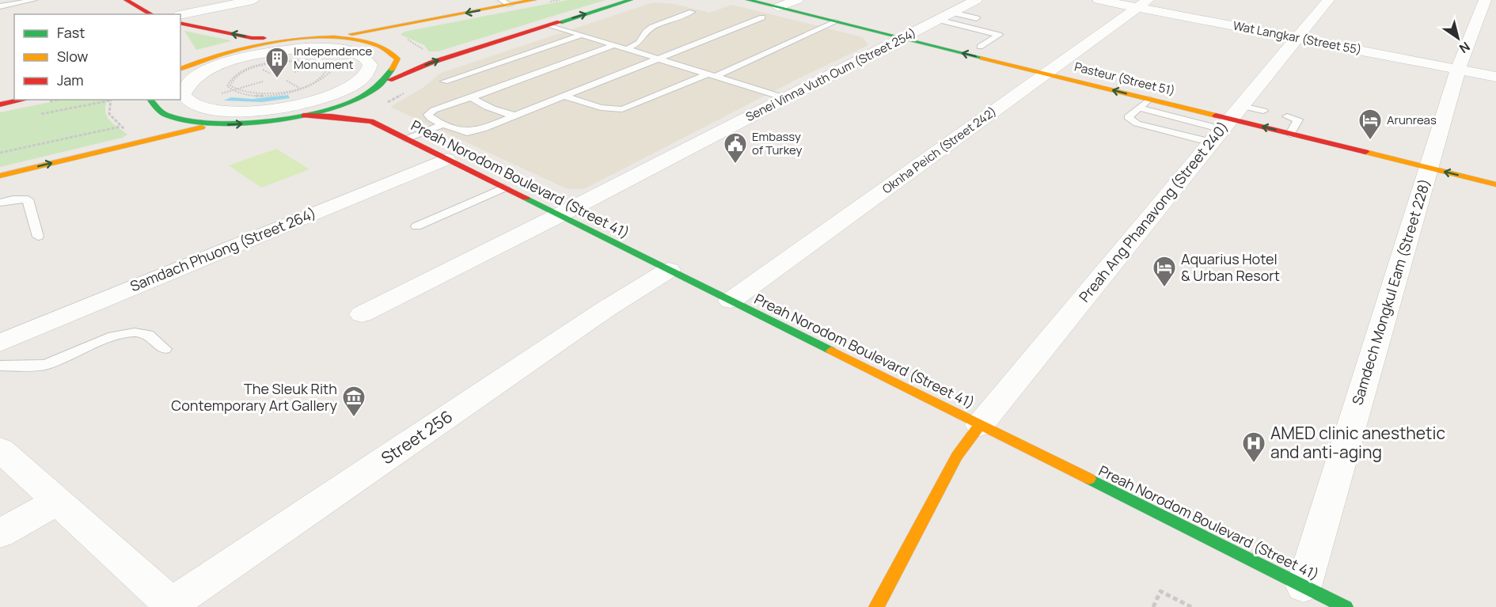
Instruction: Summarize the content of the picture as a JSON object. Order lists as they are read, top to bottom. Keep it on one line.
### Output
{"streets":{"main road":["Pasteur (Street 51)","Preah Norodom Boulevard (Street 41)"],"street":["Wat Langkar (Street 55)","Senei Vinna Vuth Oum (Street 254)","Oknha Peich (Street 242)","Preah Ang Phanavong (Street 240)","Samdach Phuong (Street 264)","Samdech Mongkul Eam (Street 228)","Street 256"]},"crossings":[["Wat Langkar (Street 55)","Oknha Peich (Street 242)"],["Wat Langkar (Street 55)","Preah Ang Phanavong (Street 240)"],["Wat Langkar (Street 55)","Samdech Mongkul Eam (Street 228)"],["Senei Vinna Vuth Oum (Street 254)","Pasteur (Street 51)"],["Senei Vinna Vuth Oum (Street 254)","Preah Norodom Boulevard (Street 41)"],["Pasteur (Street 51)","Oknha Peich (Street 242)"],["Pasteur (Street 51)","Preah Ang Phanavong (Street 240)"],["Pasteur (Street 51)","Samdech Mongkul Eam (Street 228)"],["Oknha Peich (Street 242)","Preah Norodom Boulevard (Street 41)"],["Preah Norodom Boulevard (Street 41)","Preah Ang Phanavong (Street 240)"],["Preah Norodom Boulevard (Street 41)","Samdach Phuong (Street 264)"],["Preah Norodom Boulevard (Street 41)","Samdech Mongkul Eam (Street 228)"],["Preah Norodom Boulevard (Street 41)","Street 256"]],"one_way":["Pasteur (Street 51)"],"places":{"building":["Independence Monument"],"hotel":["Arunreas","Aquarius Hotel & Urban Resort"],"public building":["Embassy of Turkey"],"museum":["The Sleuk Rith Contemporary Art Gallery"],"hospital":["AMED clinic anesthetic and anti-aging"]},"legend":["Fast","Slow","Jam"],"north":"bottom right"}
